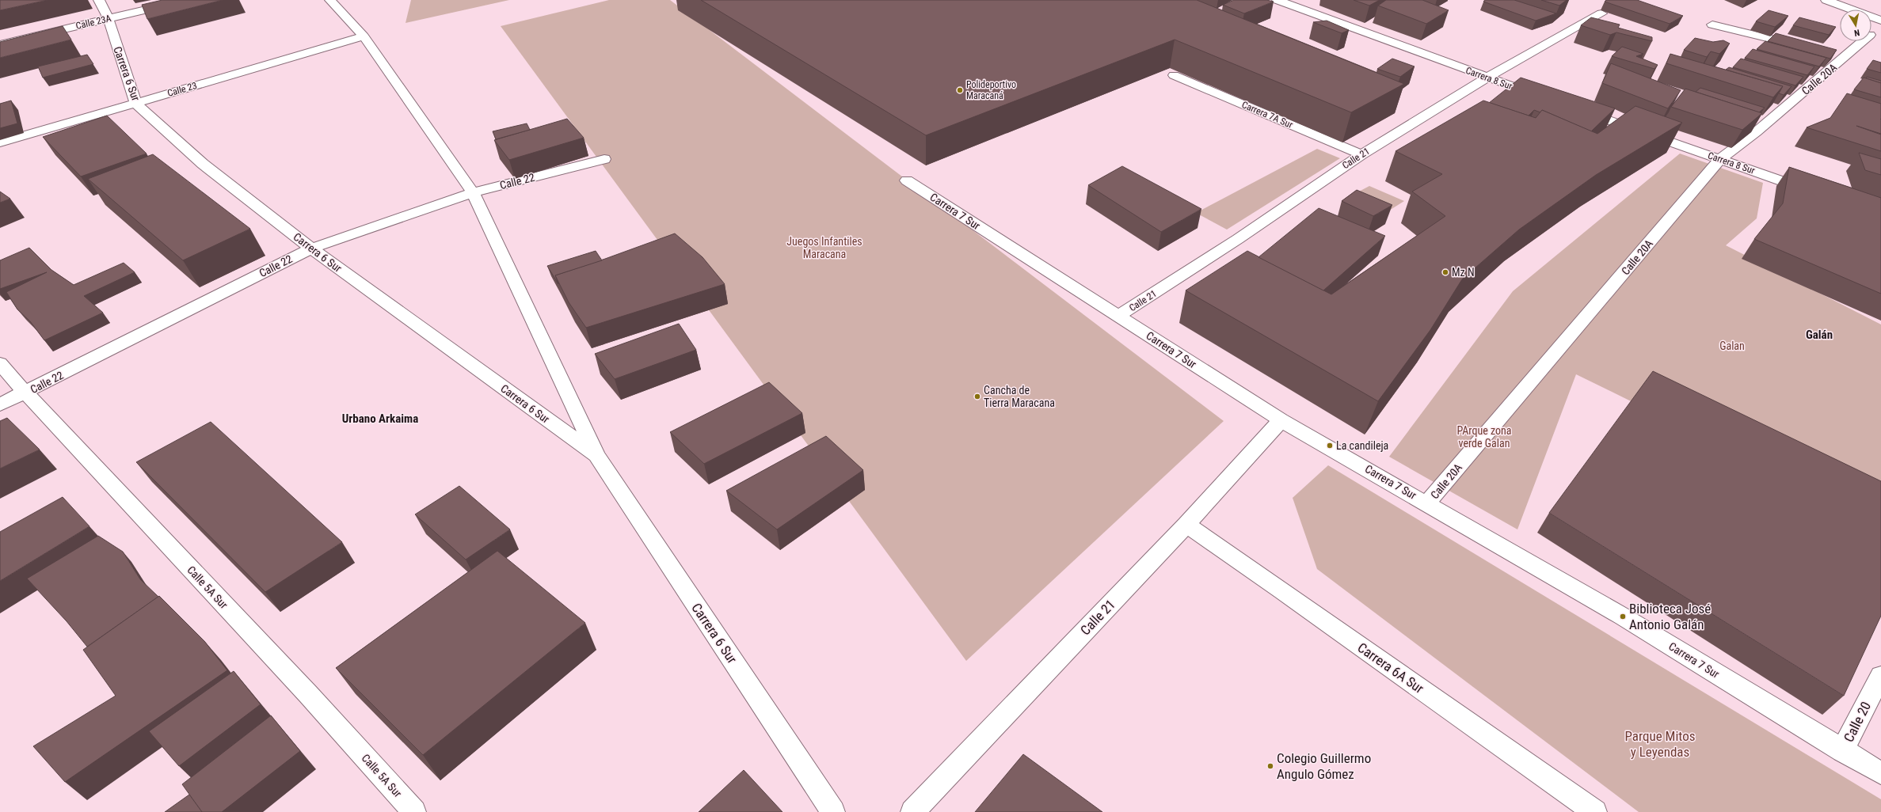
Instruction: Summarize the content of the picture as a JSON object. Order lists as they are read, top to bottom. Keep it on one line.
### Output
{"streets":{"street":["Calle 23A","Carrera 6 Sur","Carrera 8 Sur","Calle 20A","Calle 23","Carrera 7A Sur","Calle 21","Calle 22","Carrera 7 Sur","Calle 5A Sur","Carrera 6A Sur","Calle 20"]},"crossings":[["Calle 23A","Carrera 6 Sur"],["Carrera 6 Sur","Calle 23"],["Carrera 6 Sur","Calle 22"],["Carrera 8 Sur","Calle 20A"],["Carrera 8 Sur","Calle 21"],["Calle 20A","Carrera 7 Sur"],["Carrera 7A Sur","Calle 21"],["Calle 21","Carrera 7 Sur"],["Calle 21","Carrera 6A Sur"],["Calle 22","Calle 5A Sur"],["Carrera 7 Sur","Calle 20"]],"districts":["Galán","Urbano Arkaima"],"parks":["Juegos Infantiles Maracana","Galan","PArque zona verde Galan","Parque Mitos y Leyendas"],"places":["Polideportivo Maracaná","Mz N","Cancha de Tierra Maracana","La candileja","Biblioteca José Antonio Galán","Colegio Guillermo Angulo Gómez"],"north":"bottom"}
